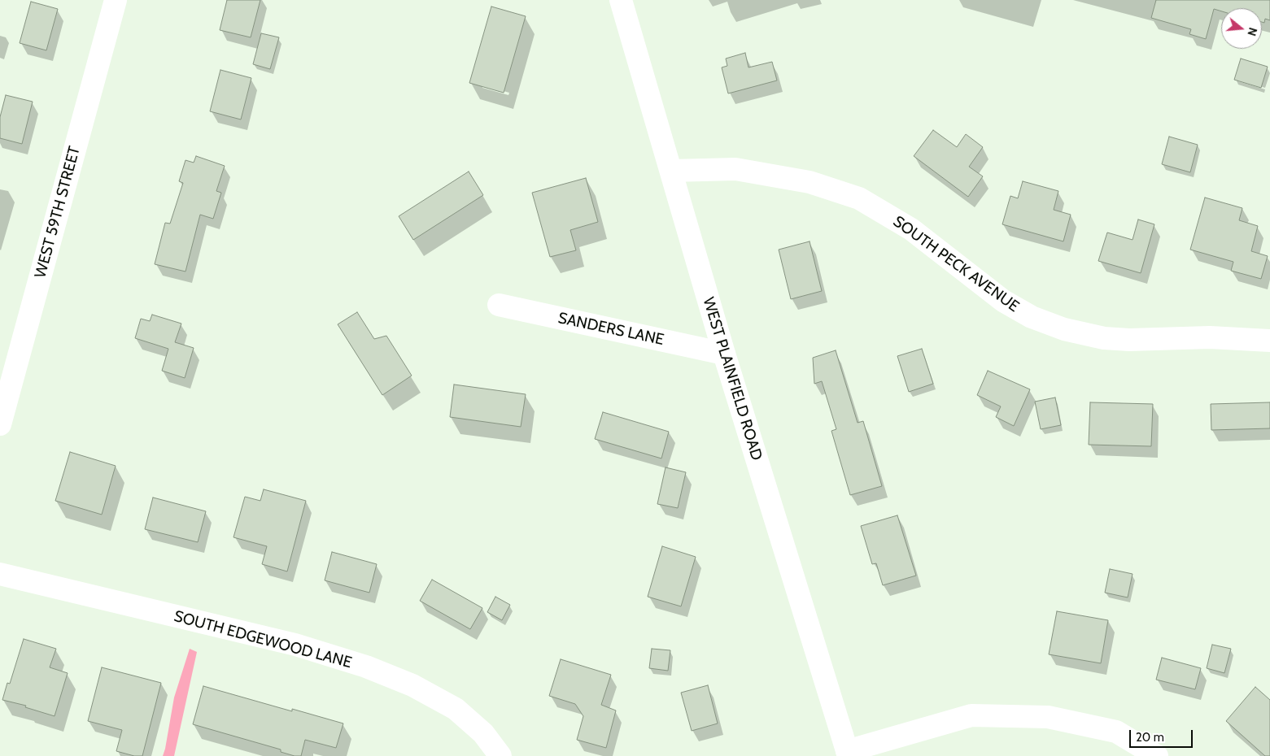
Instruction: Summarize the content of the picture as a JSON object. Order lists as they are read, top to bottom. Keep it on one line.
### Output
{"streets":{"street":["WEST 59TH STREET","SOUTH PECK AVENUE","SANDERS LANE","WEST PLAINFIELD ROAD","SOUTH EDGEWOOD LANE"]},"crossings":[["SOUTH PECK AVENUE","WEST PLAINFIELD ROAD"],["SANDERS LANE","WEST PLAINFIELD ROAD"]],"scale_bar":"20 m","north":"right"}
